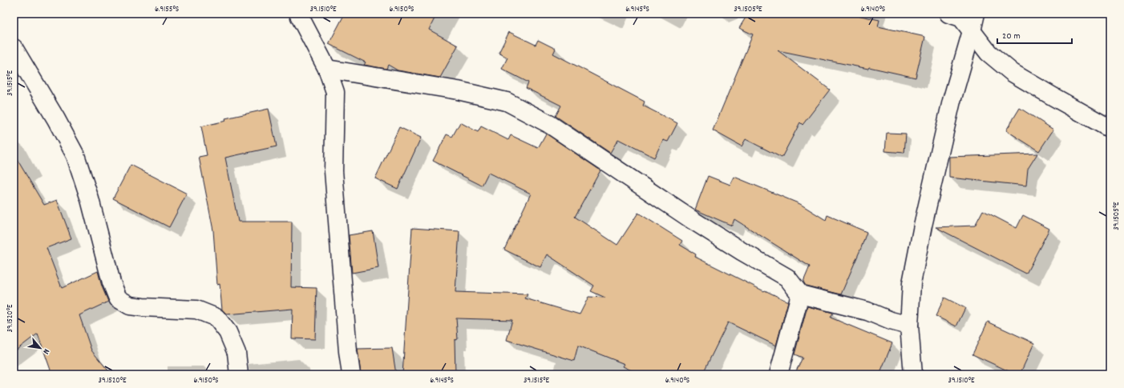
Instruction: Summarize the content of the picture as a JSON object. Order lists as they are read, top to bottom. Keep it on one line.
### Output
{"scale_bar":"20 m","north":"bottom right","coordinates":["6.9155°S","39.1510°E","6.9150°S","6.9145°S","39.1505°E","6.9140°S","39.1515°E","39.1520°E"]}
